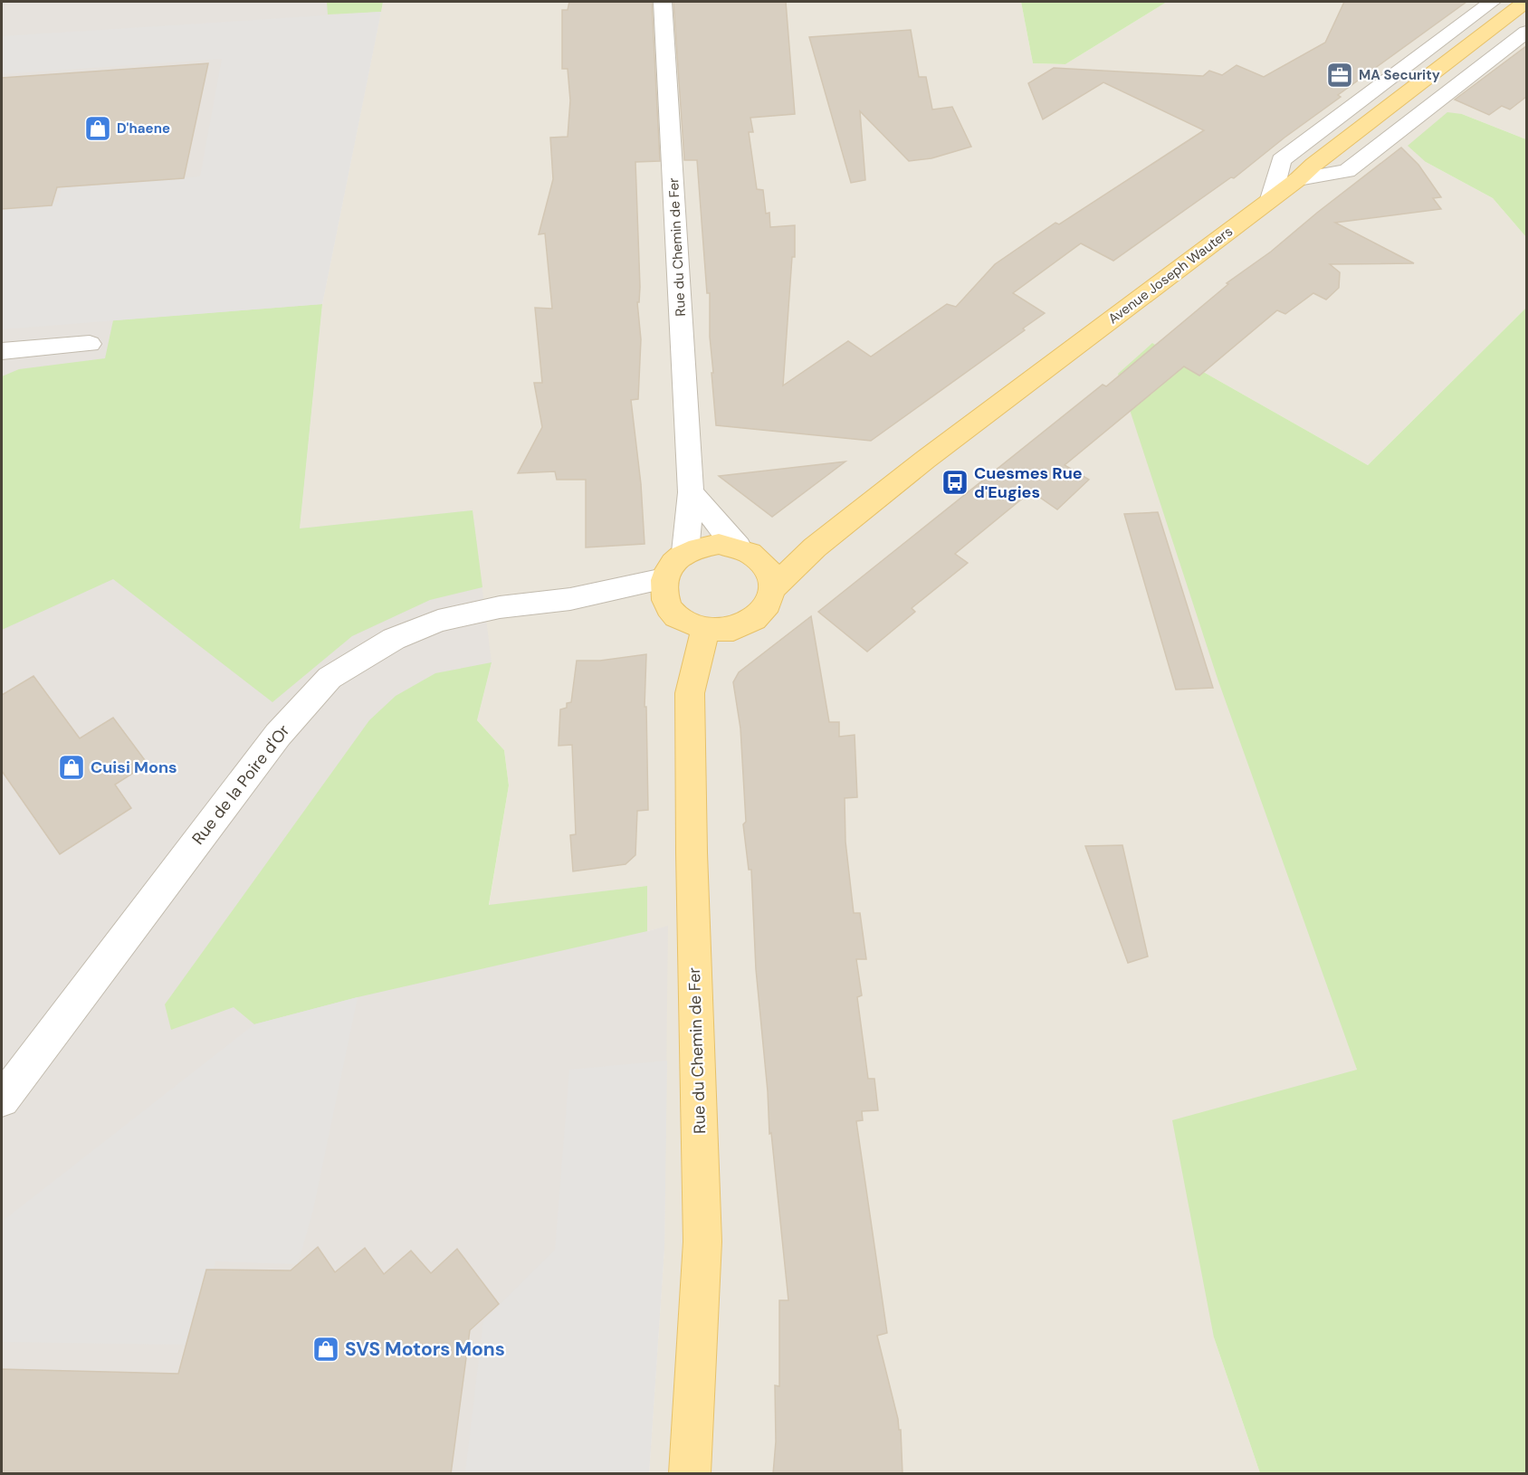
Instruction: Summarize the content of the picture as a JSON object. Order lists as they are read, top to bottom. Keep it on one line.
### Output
{"streets":{"main road":["Rue du Chemin de Fer","Avenue Joseph Wauters"],"street":["Rue de la Poire d'Or"]},"crossings":[["Rue du Chemin de Fer","Avenue Joseph Wauters"],["Rue du Chemin de Fer","Rue de la Poire d'Or"],["Avenue Joseph Wauters","Rue de la Poire d'Or"]],"places":{"office":["MA Security"],"shop":["D'haene","Cuisi Mons","SVS Motors Mons"],"bus stop":["Cuesmes Rue d'Eugies"]}}
